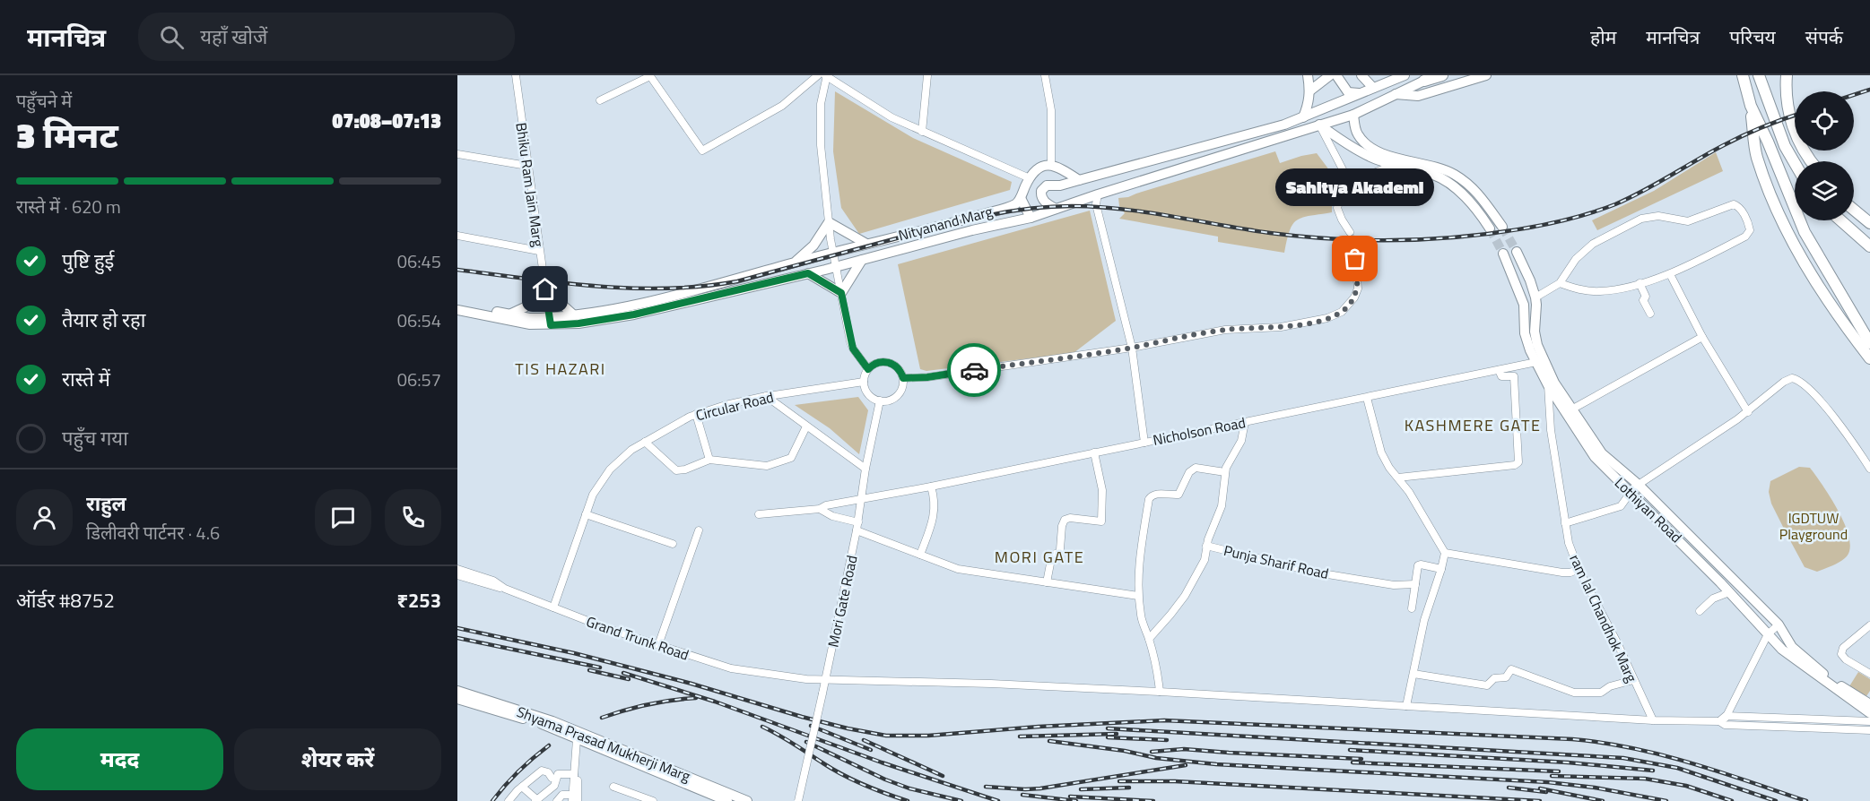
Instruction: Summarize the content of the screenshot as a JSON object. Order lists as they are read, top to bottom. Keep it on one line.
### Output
{"streets":{"main road":["Nityanand Marg","Lothiyan Road","Shyama Prasad Mukherji Marg"],"street":["Bhiku Ram Jain Marg","Circular Road","Nicholson Road","Punja Sharif Road","Mori Gate Road","ram lal Chandhok Marg","Grand Trunk Road"]},"crossings":[["Bhiku Ram Jain Marg","Nityanand Marg"],["Circular Road","Mori Gate Road"],["Circular Road","Grand Trunk Road"],["Nicholson Road","Lothiyan Road"],["Nicholson Road","Mori Gate Road"],["Lothiyan Road","ram lal Chandhok Marg"],["Mori Gate Road","Grand Trunk Road"],["ram lal Chandhok Marg","Grand Trunk Road"]],"districts":["TIS HAZARI","KASHMERE GATE","MORI GATE"],"parks":["IGDTUW Playground"],"places":["Sahitya Akademi"],"page":{"header":"मानचित्र","search":"यहाँ खोजें","nav":["होम","मानचित्र","परिचय","संपर्क"],"heading":["3 मिनट","पहुँचने में","07:08–07:13"],"panel":["राहुल","डिलीवरी पार्टनर · 4.6","ऑर्डर #8752","₹253"],"bar":"रास्ते में · 620 m","bubble":"Sahitya Akademi","list":[["पुष्टि हुई","06:45"],["तैयार हो रहा","06:54"],["रास्ते में","06:57"],"पहुँच गया"],"buttons":["मदद","शेयर करें"]}}
